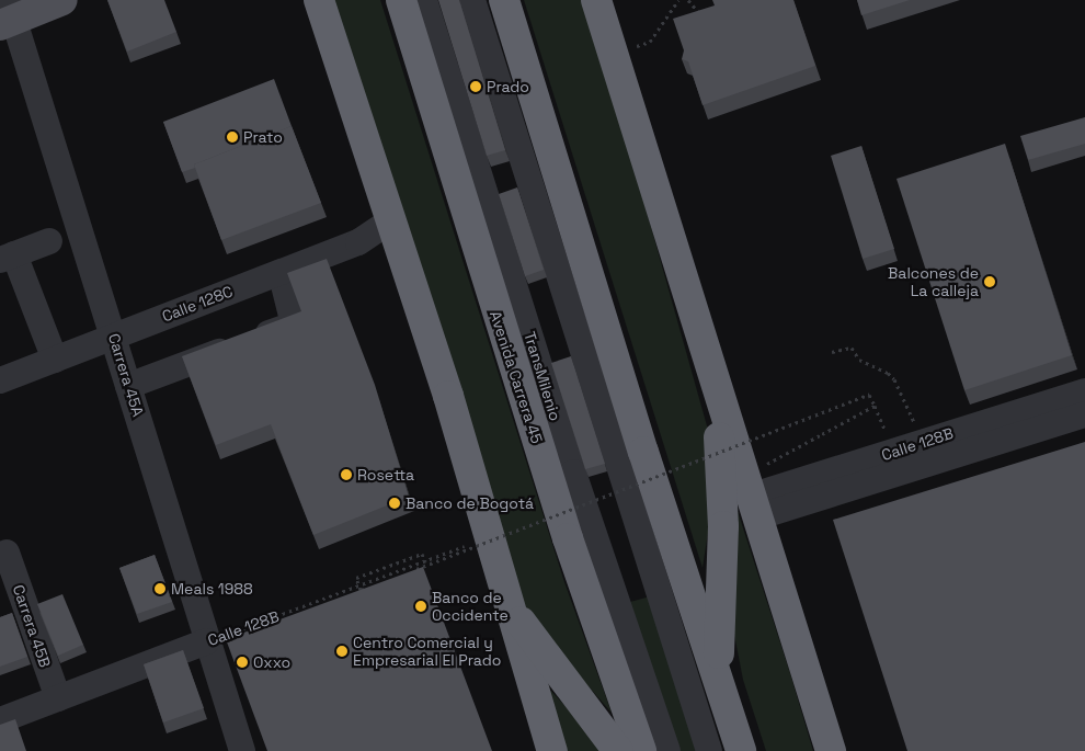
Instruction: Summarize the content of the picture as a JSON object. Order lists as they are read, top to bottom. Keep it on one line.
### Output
{"streets":{"highway":["Avenida Carrera 45"],"street":["Calle 128C","Carrera 45A","TransMilenio","Calle 128B","Carrera 45B"]},"crossings":[["Calle 128C","Carrera 45A"],["Carrera 45A","Calle 128B"],["Calle 128B","Carrera 45B"]],"places":["Prado","Prato","Balcones de La calleja","Rosetta","Banco de Bogotá","Meals 1988","Banco de Occidente","Centro Comercial y Empresarial El Prado","Oxxo"]}
